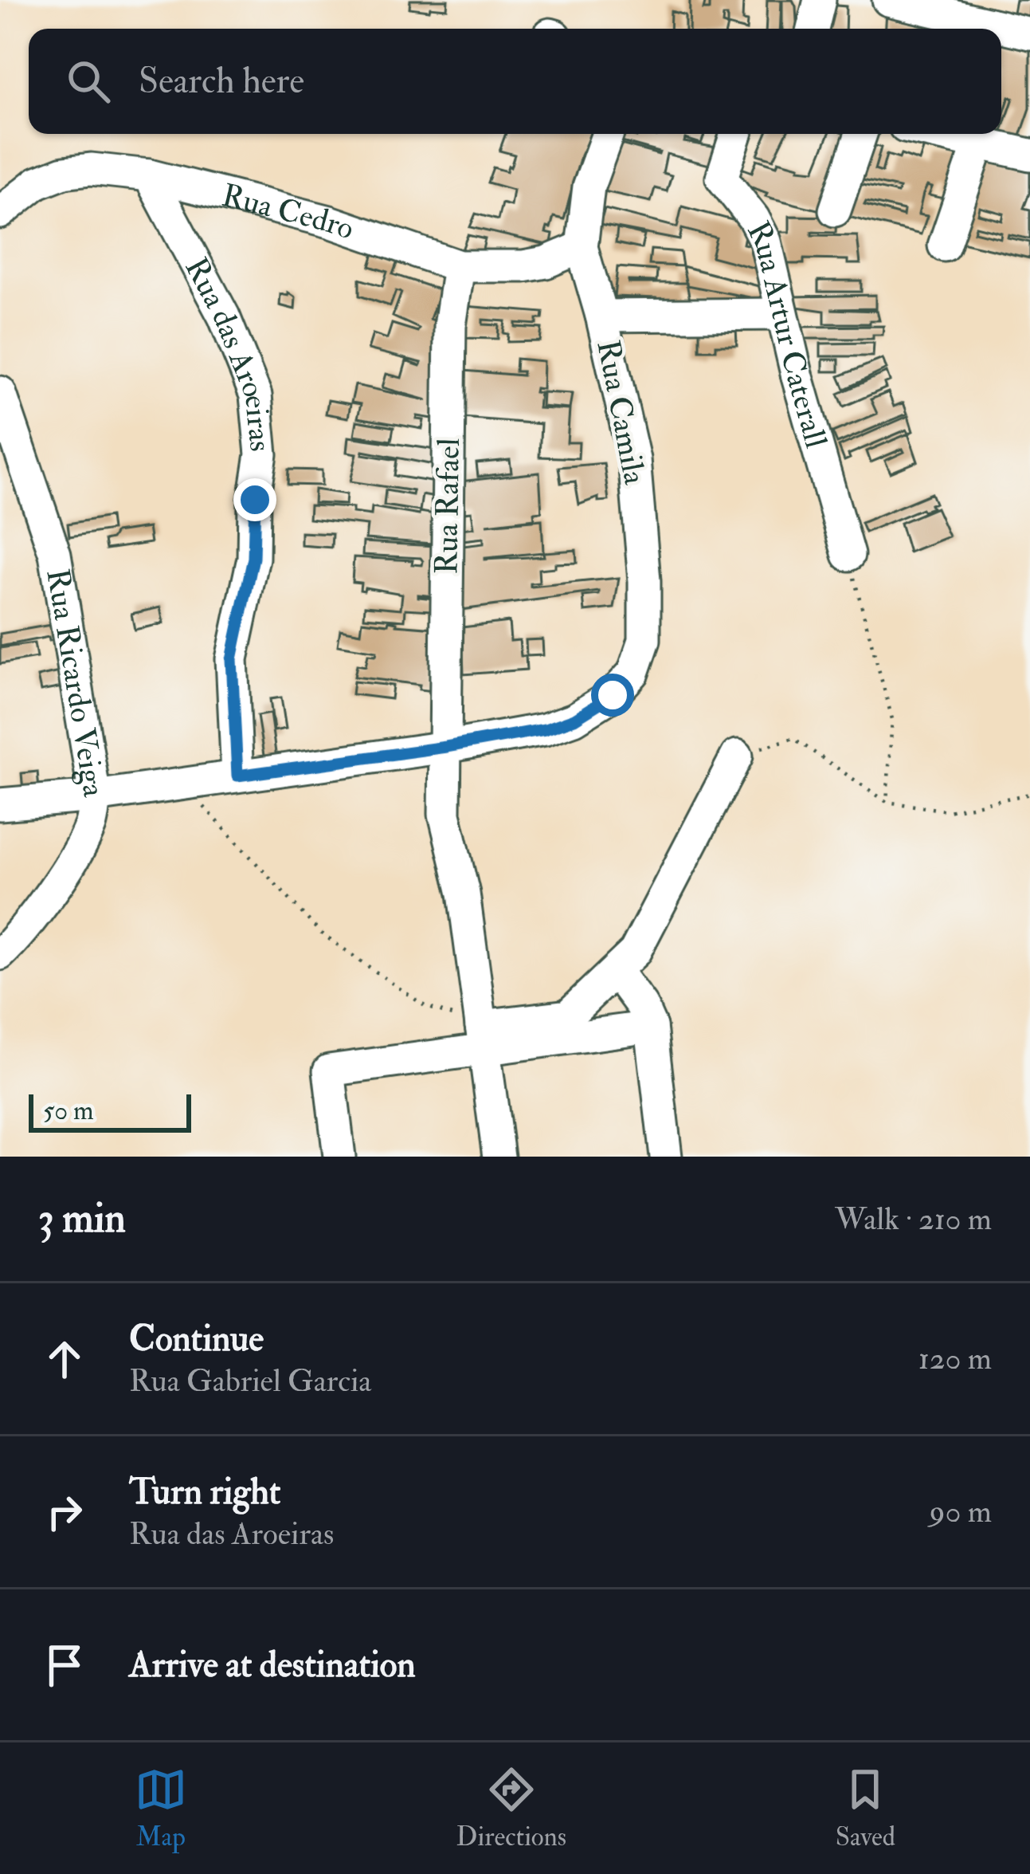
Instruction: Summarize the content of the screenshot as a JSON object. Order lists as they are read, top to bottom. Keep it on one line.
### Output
{"streets":{"street":["Rua Cedro","Rua Artur Caterall","Rua das Aroeiras","Rua Camila","Rua Rafael","Rua Ricardo Veiga"]},"crossings":[["Rua Cedro","Rua das Aroeiras"],["Rua Cedro","Rua Camila"],["Rua Cedro","Rua Rafael"],["Rua Camila","Rua Rafael"]],"scale_bar":"50 m","page":{"search":"Search here","scale":"50 m","heading":["3 min","Walk · 210 m"],"list":[["Continue","Rua Gabriel Garcia","120 m"],["Turn right","Rua das Aroeiras","90 m"],"Arrive at destination"],"nav":["Map","Directions","Saved"]}}
